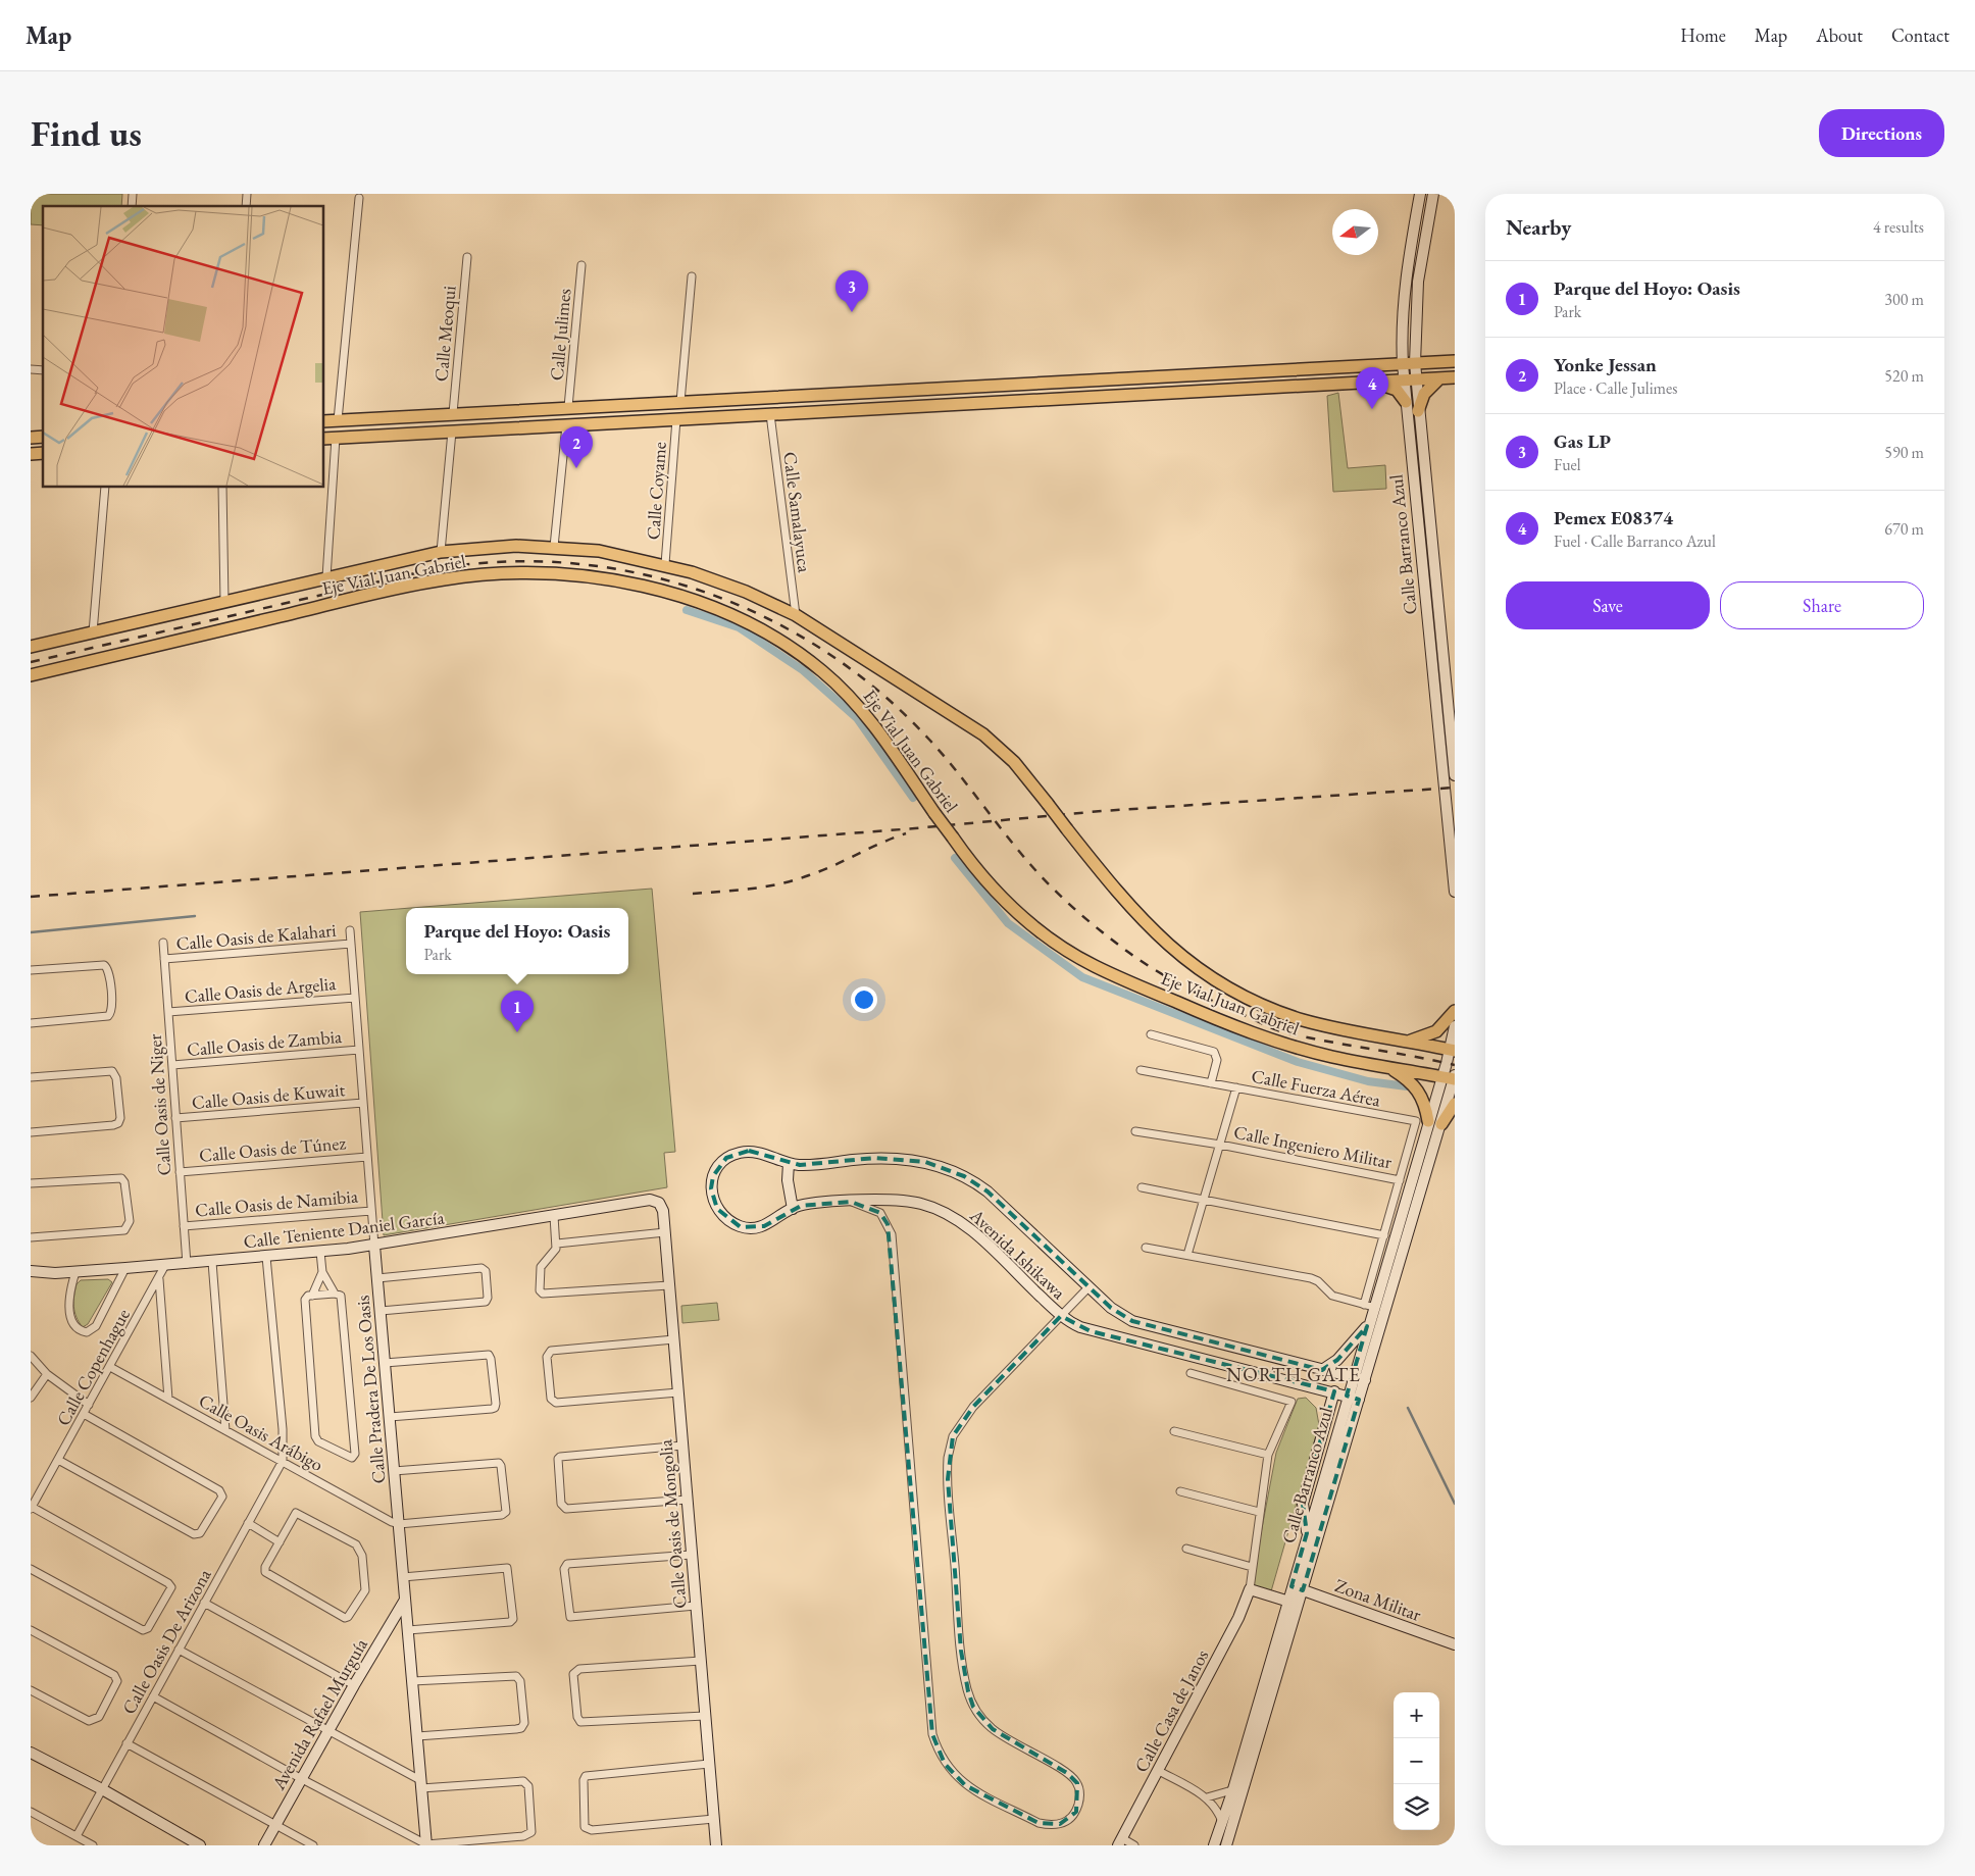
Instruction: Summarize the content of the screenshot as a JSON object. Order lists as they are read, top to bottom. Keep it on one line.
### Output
{"streets":{"main road":["Eje Vial Juan Gabriel"],"street":["Calle Meoqui","Calle Julimes","Calle Coyame","Calle Samalayuca","Calle Barranco Azul","Calle Oasis de Kalahari","Calle Oasis de Argelia","Calle Oasis de Zambia","Calle Fuerza Aérea","Calle Oasis de Kuwait","Calle Oasis de Niger","Calle Ingeniero Militar","Calle Oasis de Túnez","Calle Oasis de Namibia","Calle Teniente Daniel García","Avenida Ishikawa","Calle Copenhague","Calle Pradera De Los Oasis","Calle Oasis Arábigo","Calle Oasis de Mongolia","Zona Militar","Calle Oasis De Arizona","Calle Casa de Janos","Avenida Rafael Murguía"]},"crossings":[["Calle Coyame","Eje Vial Juan Gabriel"],["Calle Samalayuca","Eje Vial Juan Gabriel"],["Calle Barranco Azul","Eje Vial Juan Gabriel"],["Calle Barranco Azul","Calle Fuerza Aérea"],["Calle Barranco Azul","Avenida Ishikawa"],["Calle Barranco Azul","Zona Militar"],["Calle Oasis de Kalahari","Calle Oasis de Niger"],["Calle Oasis de Kalahari","Calle Pradera De Los Oasis"],["Calle Oasis de Argelia","Calle Oasis de Niger"],["Calle Oasis de Argelia","Calle Pradera De Los Oasis"],["Calle Oasis de Zambia","Calle Oasis de Niger"],["Calle Oasis de Zambia","Calle Pradera De Los Oasis"],["Calle Oasis de Kuwait","Calle Oasis de Niger"],["Calle Oasis de Kuwait","Calle Pradera De Los Oasis"],["Calle Oasis de Niger","Calle Oasis de Túnez"],["Calle Oasis de Niger","Calle Oasis de Namibia"],["Calle Oasis de Niger","Calle Teniente Daniel García"],["Calle Oasis de Túnez","Calle Pradera De Los Oasis"],["Calle Oasis de Namibia","Calle Pradera De Los Oasis"],["Calle Teniente Daniel García","Calle Copenhague"],["Calle Teniente Daniel García","Calle Pradera De Los Oasis"],["Calle Teniente Daniel García","Calle Oasis de Mongolia"],["Calle Copenhague","Calle Oasis Arábigo"],["Calle Pradera De Los Oasis","Calle Oasis Arábigo"],["Calle Pradera De Los Oasis","Avenida Rafael Murguía"],["Calle Oasis Arábigo","Calle Oasis De Arizona"]],"districts":["NORTH GATE"],"north":"left","page":{"header":"Map","nav":["Home","Map","About","Contact"],"buttons":["Directions",["Save","Share"]],"title":"Find us","heading":["Nearby","4 results"],"list":[{"mark":"1","name":"Parque del Hoyo: Oasis","note":"Park","value":"300 m"},{"mark":"2","name":"Yonke Jessan","note":"Place · Calle Julimes","value":"520 m"},{"mark":"3","name":"Gas LP","note":"Fuel","value":"590 m"},{"mark":"4","name":"Pemex E08374","note":"Fuel · Calle Barranco Azul","value":"670 m"}],"pins":["3","4","2","1"],"popup":["Parque del Hoyo: Oasis","Park"],"map_buttons":["+","−"]}}
